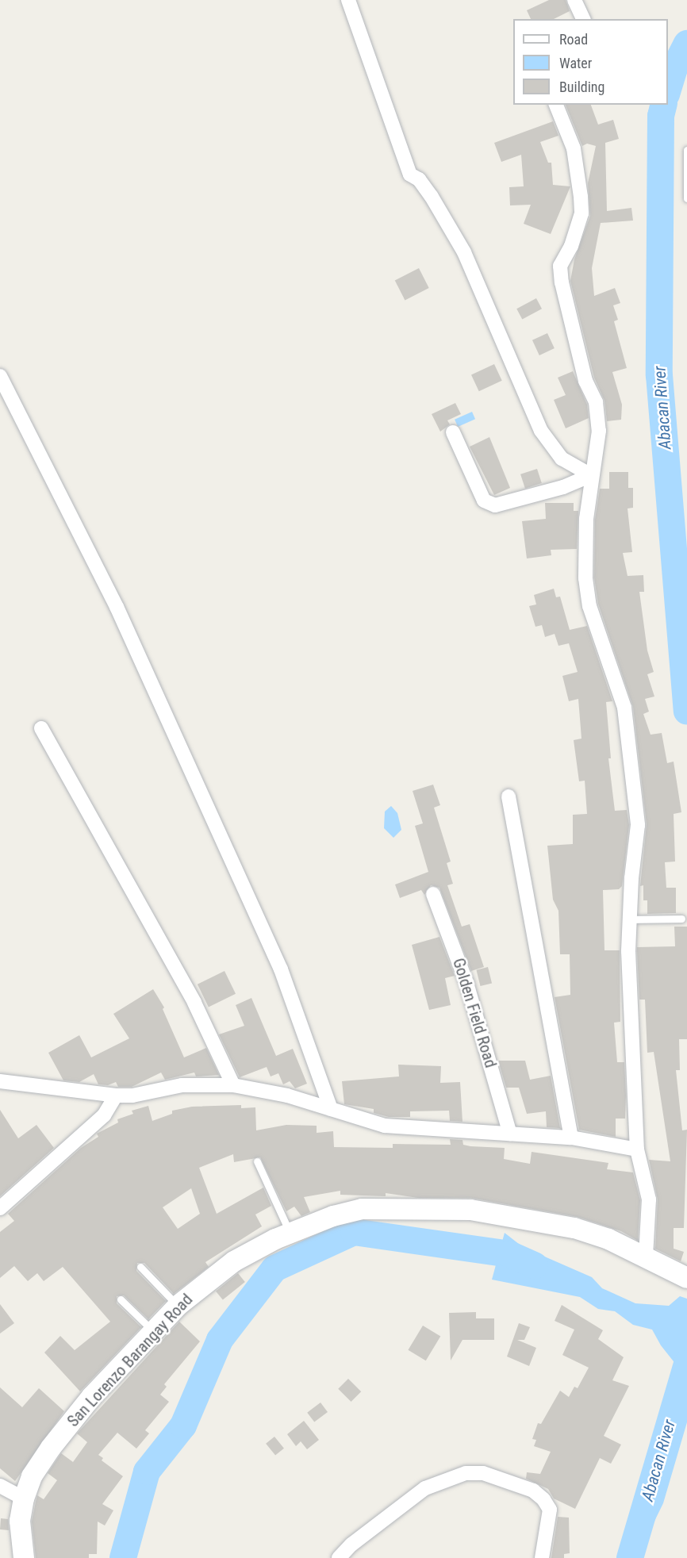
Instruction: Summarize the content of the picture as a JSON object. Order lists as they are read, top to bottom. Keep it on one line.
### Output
{"streets":{"street":["Golden Field Road","San Lorenzo Barangay Road"]},"water":["Abacan River"],"legend":["Road","Water","Building"]}
